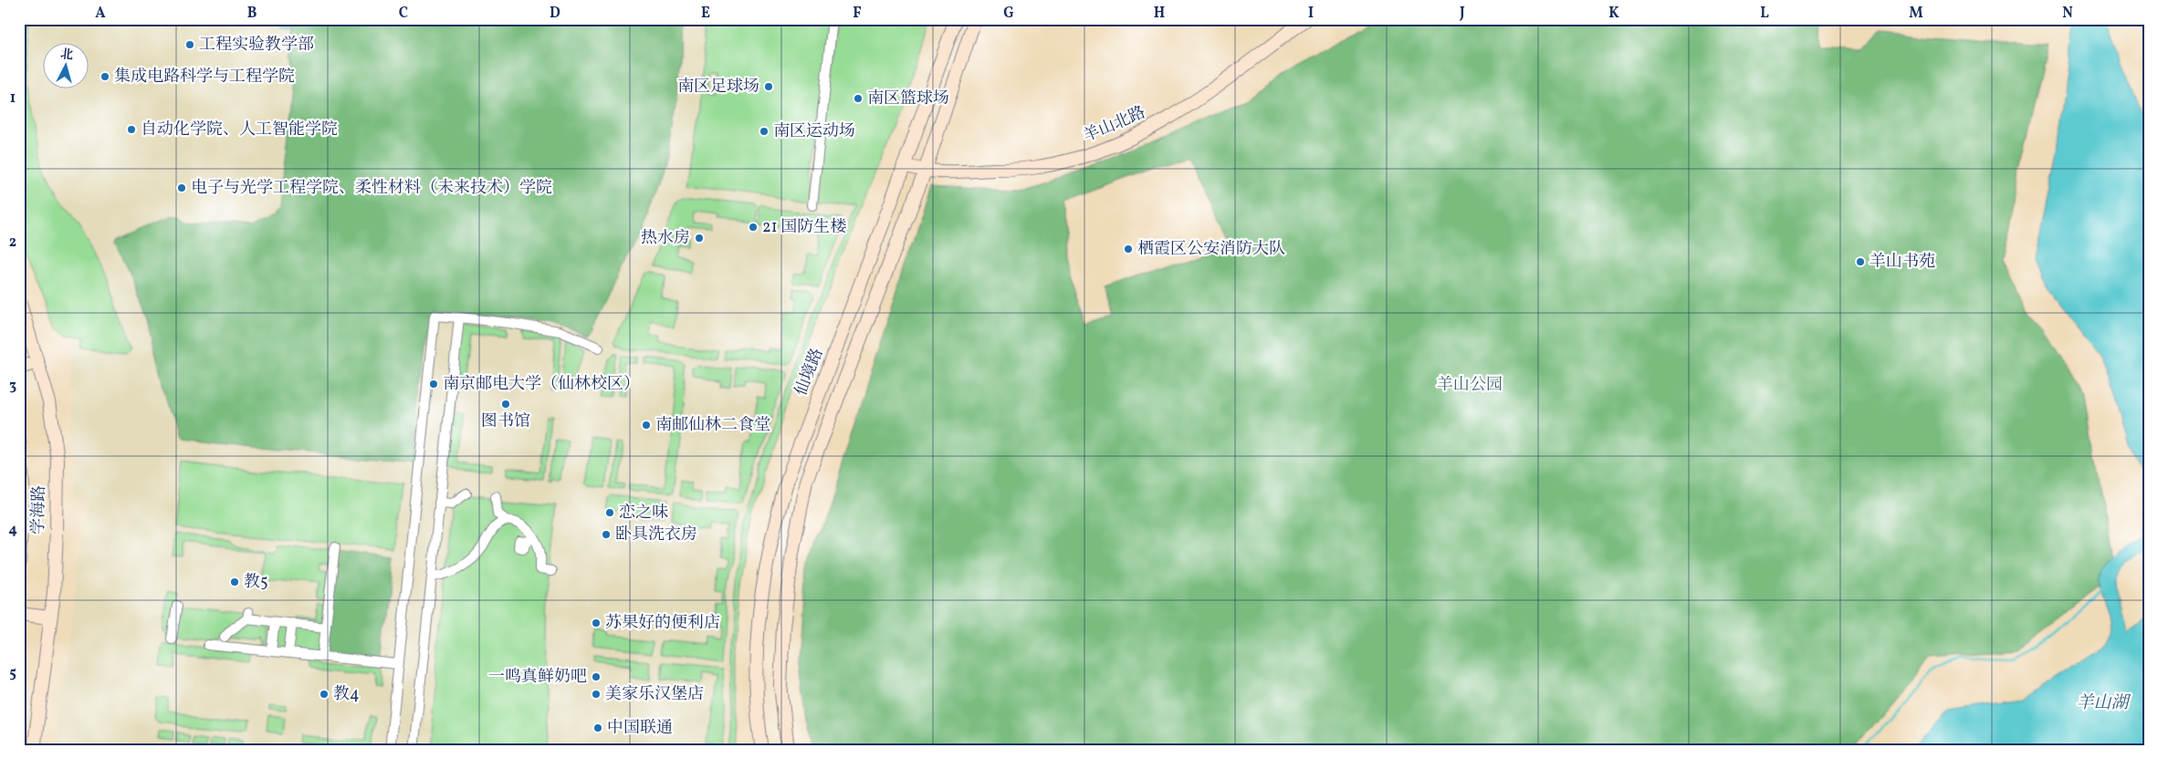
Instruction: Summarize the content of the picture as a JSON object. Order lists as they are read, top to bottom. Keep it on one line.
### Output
{"streets":{"main road":["羊山北路","仙境路","学海路"]},"crossings":[["羊山北路","仙境路"]],"water":["羊山湖"],"parks":["羊山公园"],"places":["工程实验教学部","集成电路科学与工程学院","南区足球场","南区篮球场","自动化学院、人工智能学院","南区运动场","电子与光学工程学院、柔性材料（未来技术）学院","21 国防生楼","热水房","栖霞区公安消防大队","羊山书苑","南京邮电大学（仙林校区）","图书馆","南邮仙林二食堂","恋之味","卧具洗衣房","教5","苏果好的便利店","一鸣真鲜奶吧","教4","美家乐汉堡店","中国联通"],"north":"top","grid":{"columns":["A","B","C","D","E","F","G","H","I","J","K","L","M","N"],"rows":["1","2","3","4","5"]}}
